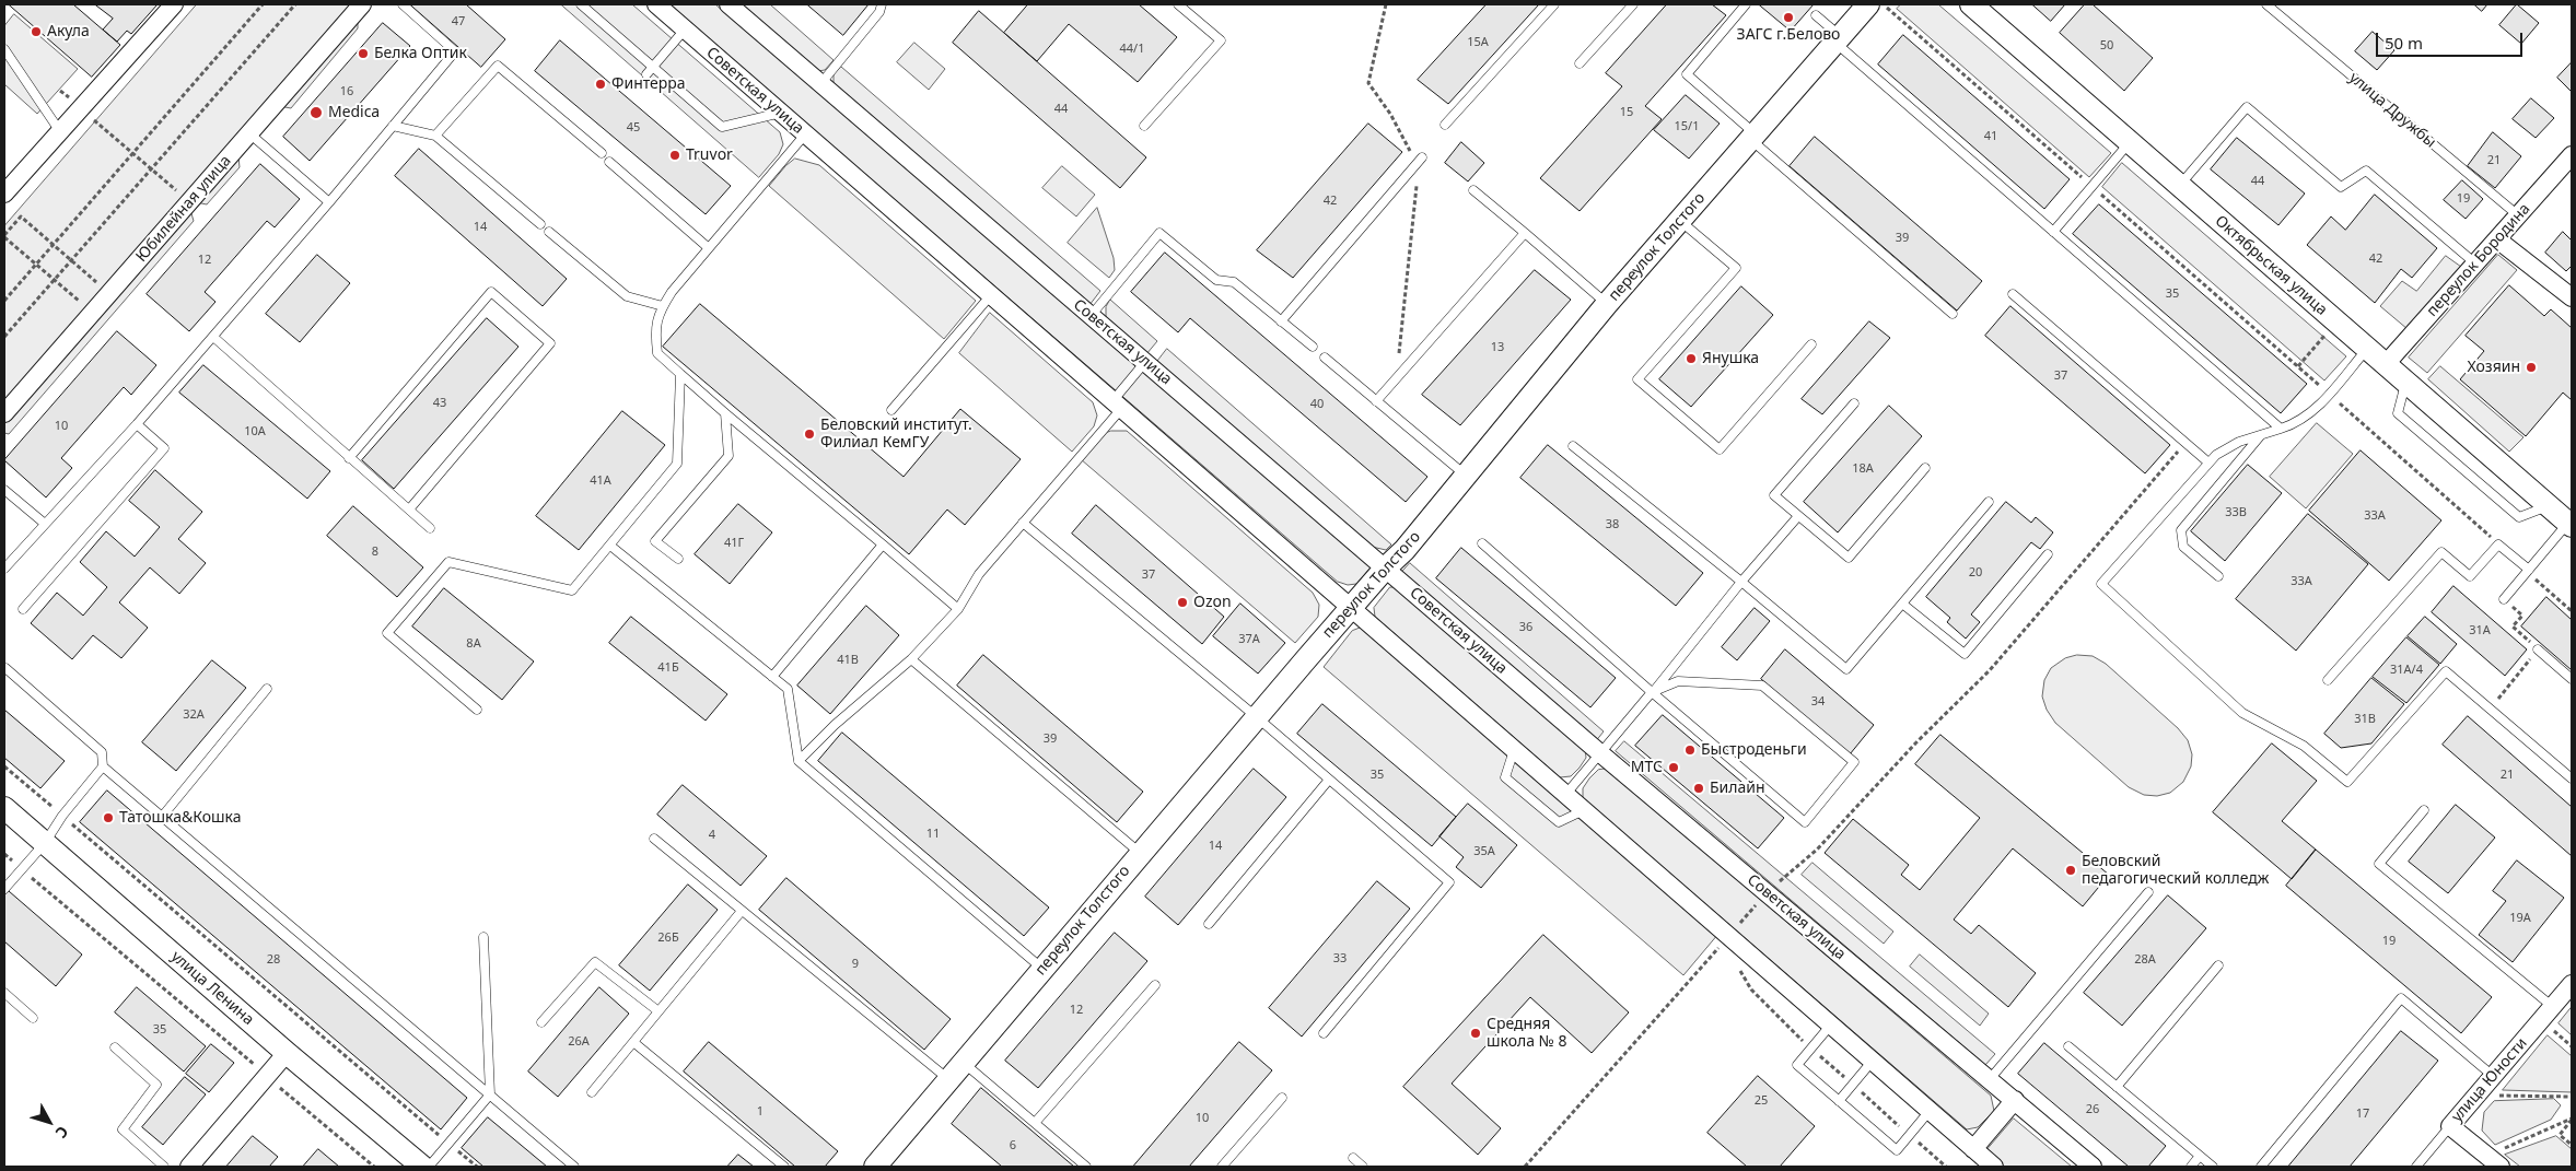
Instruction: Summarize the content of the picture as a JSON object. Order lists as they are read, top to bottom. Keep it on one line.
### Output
{"streets":{"street":["Советская улица","Юбилейная улица","переулок Толстого","переулок Бородина","Октябрьская улица","улица Ленина","улица Юности"],"lane":["улица Дружбы"]},"crossings":[["Советская улица","переулок Толстого"],["улица Дружбы","переулок Бородина"],["переулок Бородина","Октябрьская улица"]],"places":["ЗАГС г.Белово","Акула","Белка Оптик","Финтерра","Mеdica","Truvor","Янушка","Хозяин","Беловский институт. Филиал КемГУ","Ozon","Быстроденьги","МТС","Билайн","Татошка&Кошка","Беловский педагогический колледж","Средняя школа № 8"],"house_numbers":["47","15А","50","44/1","16","44","15","15/1","45","41","21","44","19","42","14","39","42","12","35","13","37","43","40","10","10А","18А","41А","33В","33А","38","41Г","8","20","37","33А","36","31А","37А","8А","41В","41Б","31А/4","34","32А","31В","39","35","21","11","4","14","35А","19А","26Б","19","33","28","28А","9","12","35","26А","25","26","1","17","10","6"],"scale_bar":"50 m","north":"bottom right"}
